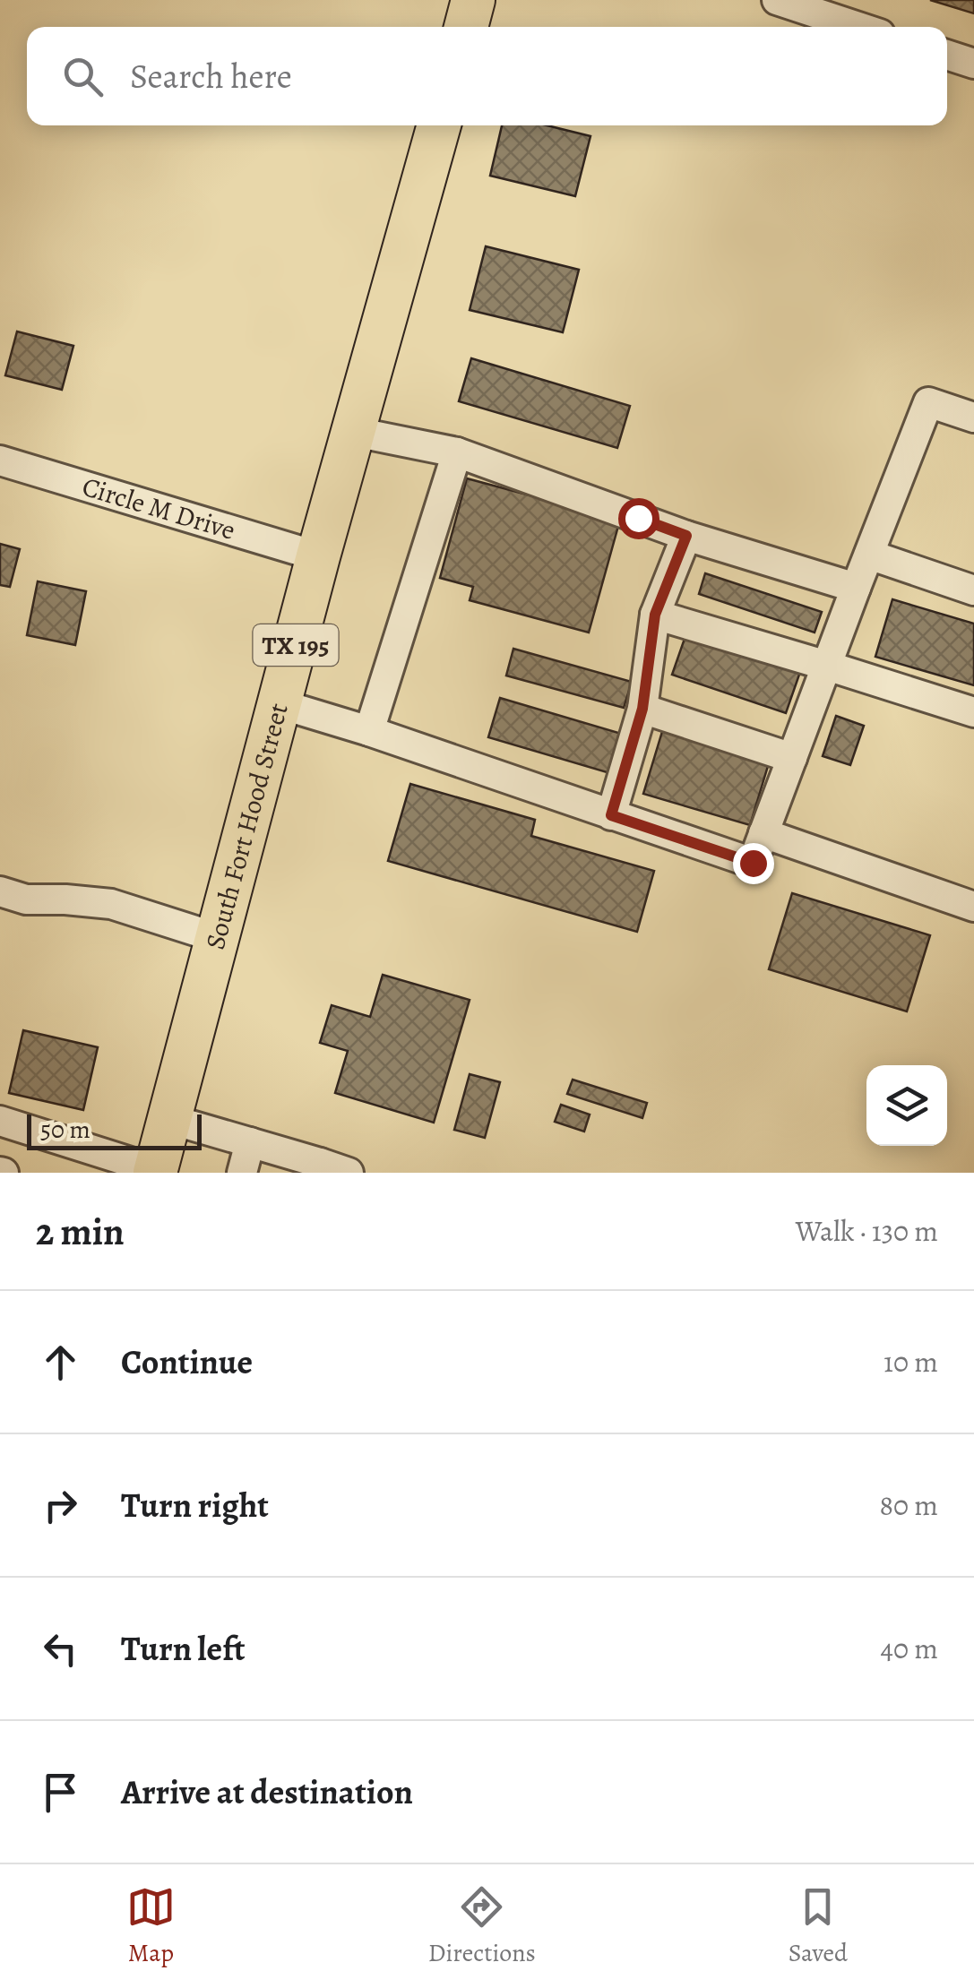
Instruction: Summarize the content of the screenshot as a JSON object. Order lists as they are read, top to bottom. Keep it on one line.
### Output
{"streets":{"highway":["TX 195","South Fort Hood Street"],"street":["Circle M Drive"]},"crossings":[["Circle M Drive","South Fort Hood Street"]],"scale_bar":"50 m","page":{"search":"Search here","scale":"50 m","heading":["2 min","Walk · 130 m"],"list":[["Continue","10 m"],["Turn right","80 m"],["Turn left","40 m"],"Arrive at destination"],"nav":["Map","Directions","Saved"]}}
